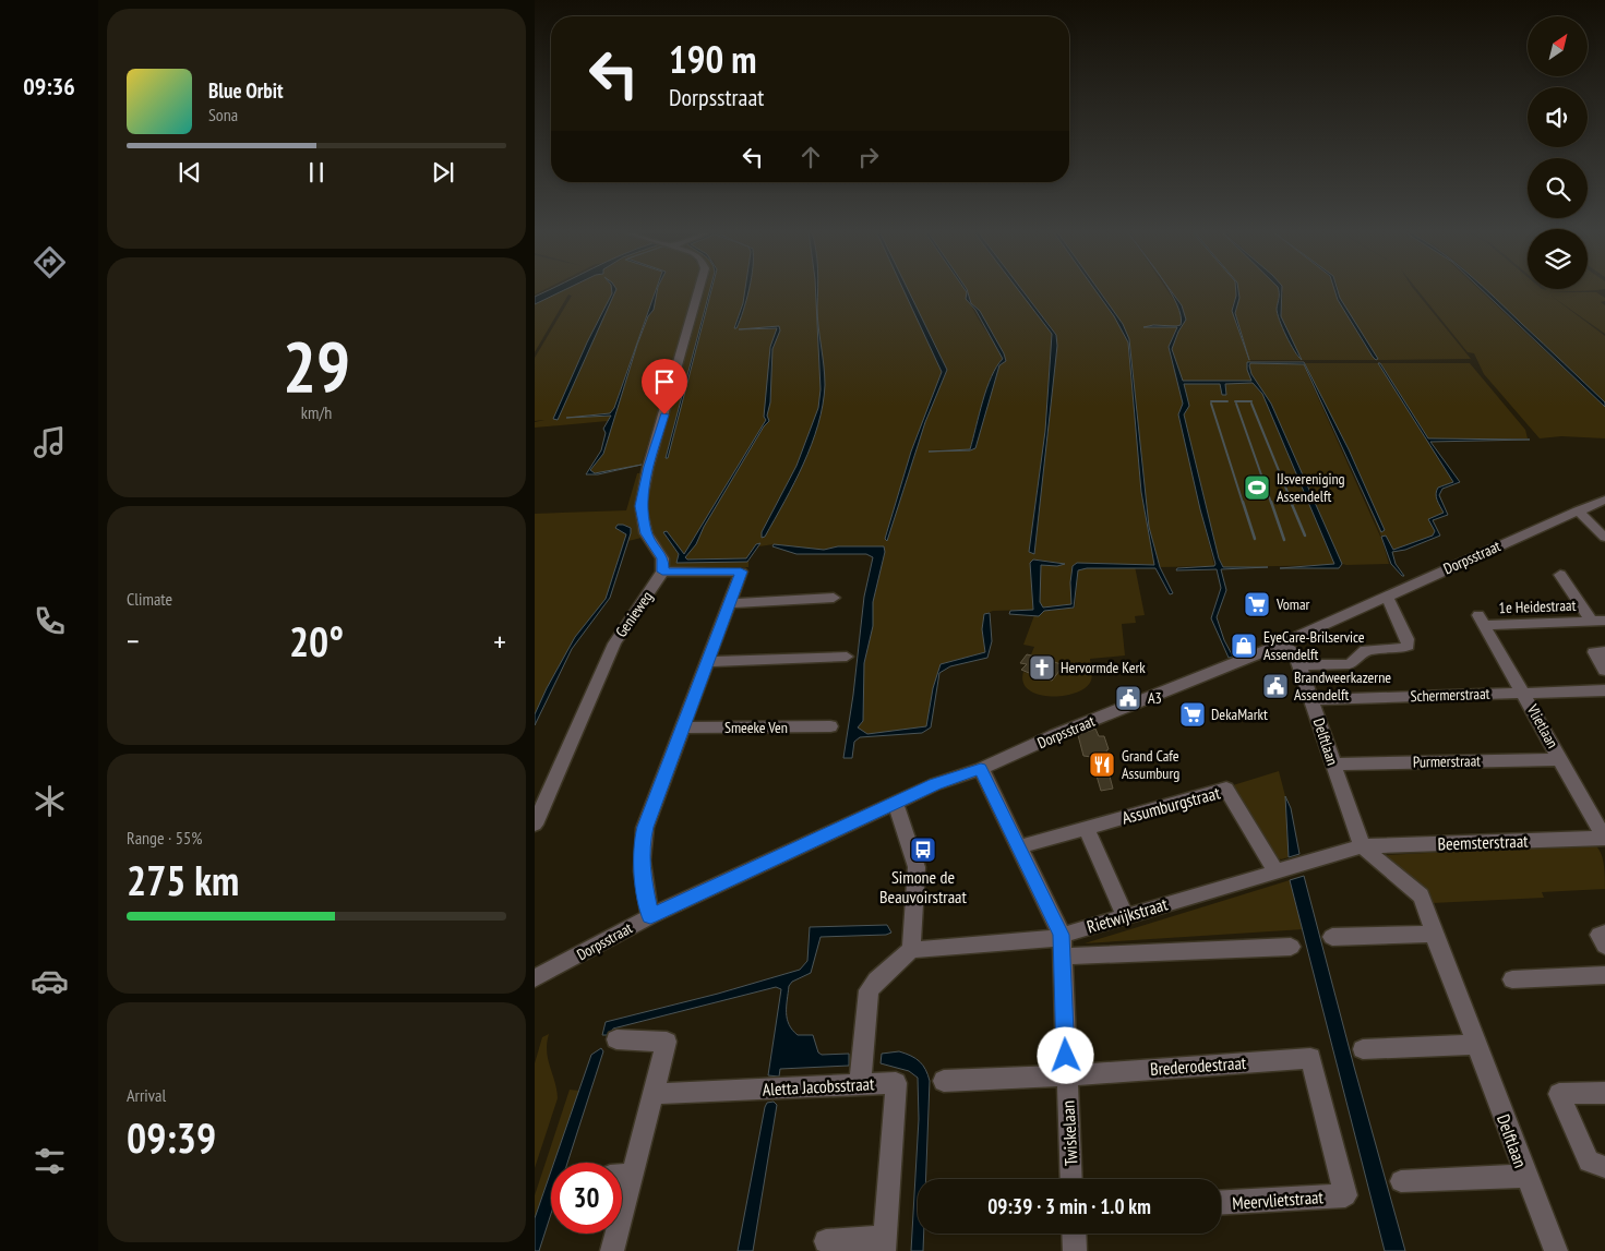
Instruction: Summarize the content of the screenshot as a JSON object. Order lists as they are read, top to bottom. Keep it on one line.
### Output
{"streets":{"street":["Dorpsstraat","1e Heidestraat","Genieweg","Schermerstraat","Vlietlaan","Smeeke Ven","Delftlaan","Purmerstraat","Assumburgstraat","Beemsterstraat","Rietwijkstraat","Brederodestraat","Aletta Jacobsstraat","Twiskelaan","Meervlietstraat"]},"crossings":[["Dorpsstraat","Delftlaan"],["Dorpsstraat","Twiskelaan"],["1e Heidestraat","Vlietlaan"],["Schermerstraat","Vlietlaan"],["Schermerstraat","Delftlaan"],["Vlietlaan","Purmerstraat"],["Vlietlaan","Beemsterstraat"],["Delftlaan","Purmerstraat"],["Delftlaan","Beemsterstraat"],["Assumburgstraat","Rietwijkstraat"],["Assumburgstraat","Twiskelaan"],["Rietwijkstraat","Twiskelaan"],["Brederodestraat","Twiskelaan"],["Brederodestraat","Meervlietstraat"]],"places":{"sports":["IJsvereniging Assendelft"],"supermarket":["Vomar","DekaMarkt"],"shop":["EyeCare-Brilservice Assendelft"],"church":["Hervormde Kerk"],"public building":["Brandweerkazerne Assendelft","A3"],"restaurant":["Grand Cafe Assumburg"],"bus stop":["Simone de Beauvoirstraat"]},"north":"top right","page":{"tabs":"09:36","turn":["190 m","Dorpsstraat"],"song":["Blue Orbit","Sona"],"tile":[["29","km/h"],"Climate",["Range · 55%","275 km"],["Arrival","09:39"]],"heat":["−","20°","+"],"limit":"30","trip":"09:39 · 3 min · 1.0 km"}}
